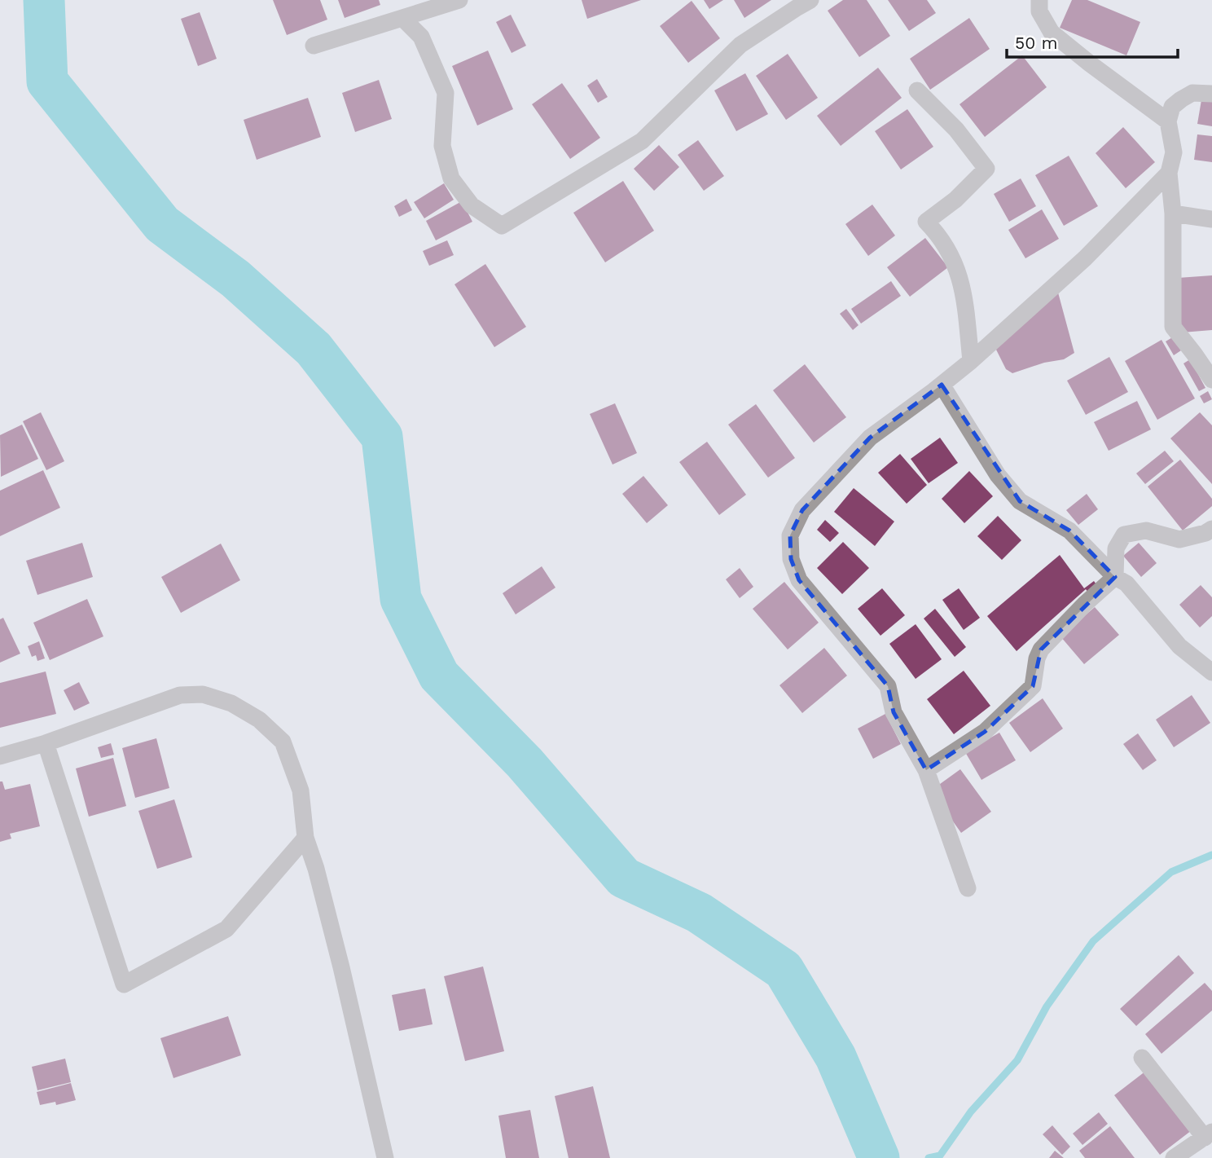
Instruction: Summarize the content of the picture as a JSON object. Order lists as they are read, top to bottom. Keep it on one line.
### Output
{"scale_bar":"50 m"}
